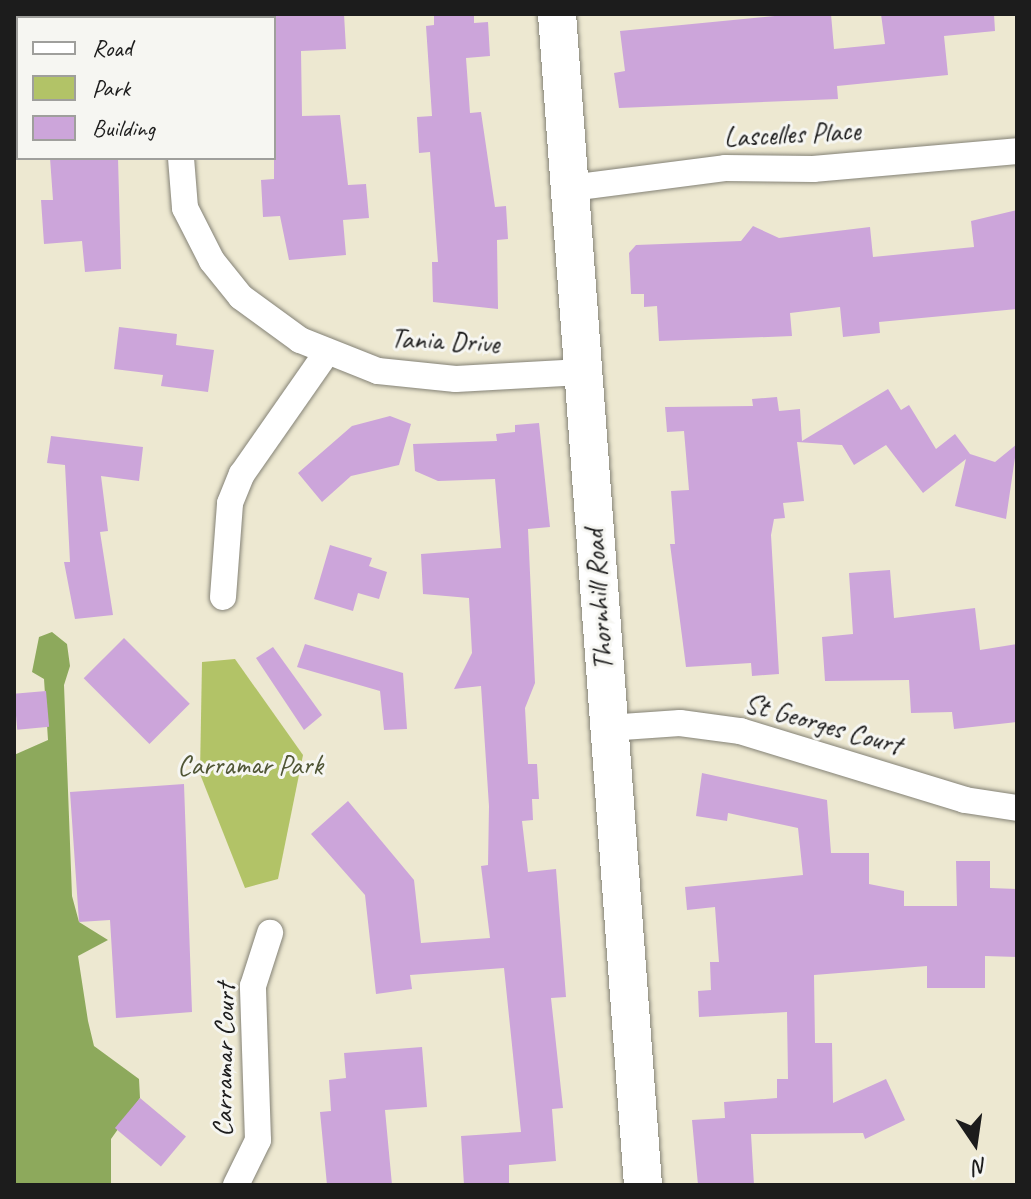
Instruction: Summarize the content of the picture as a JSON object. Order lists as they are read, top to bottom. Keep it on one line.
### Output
{"streets":{"street":["Lascelles Place","Tania Drive","Thornhill Road","St Georges Court","Carramar Court"]},"crossings":[["Lascelles Place","Thornhill Road"],["Tania Drive","Thornhill Road"],["Thornhill Road","St Georges Court"]],"parks":["Carramar Park"],"legend":["Road","Park","Building"],"north":"bottom"}
